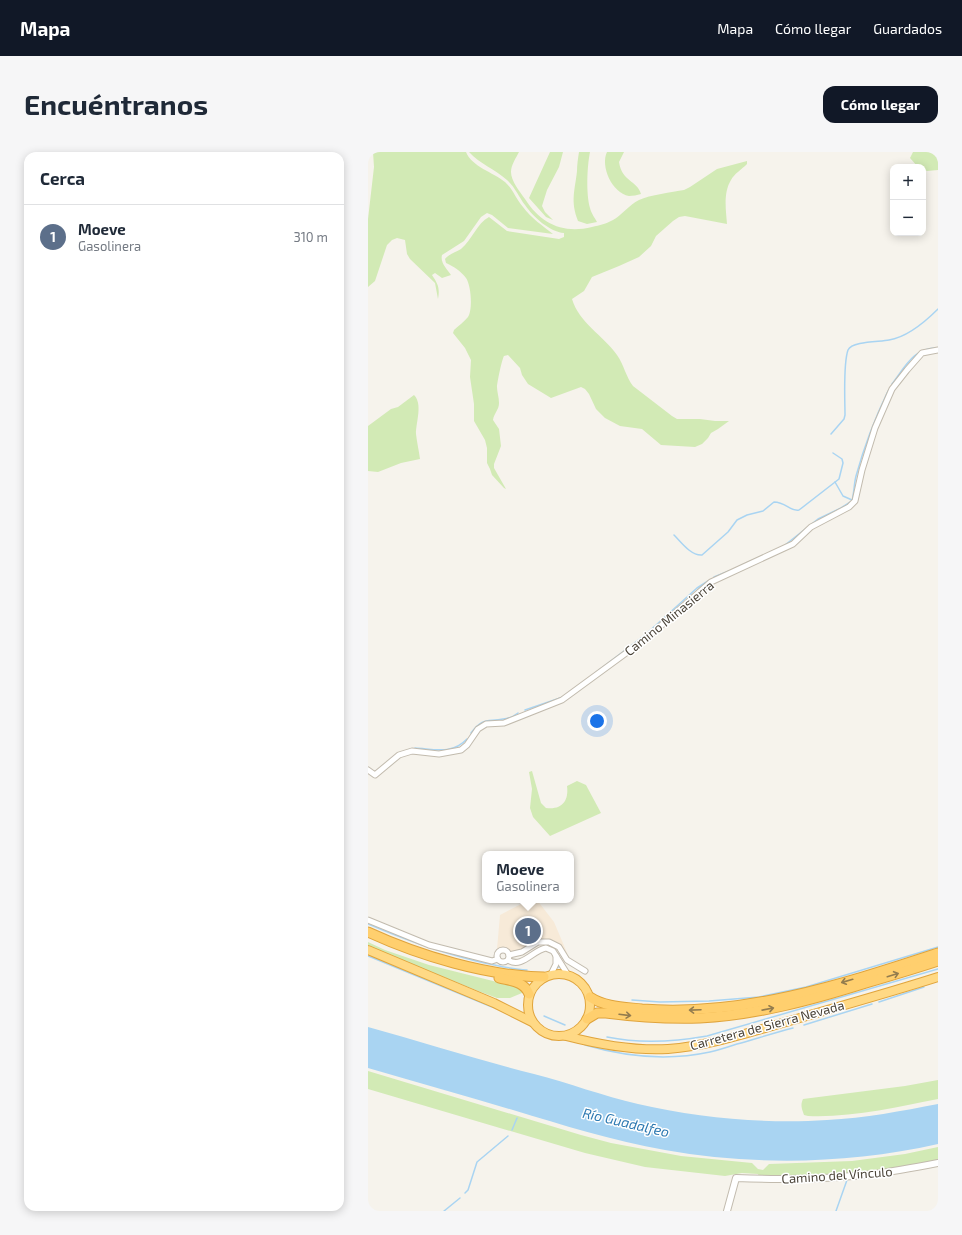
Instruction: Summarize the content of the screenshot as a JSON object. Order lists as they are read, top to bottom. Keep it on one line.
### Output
{"streets":{"highway":["Carretera de Sierra Nevada"],"street":["Camino Minasierra","Camino del Vínculo"]},"water":["Río Guadalfeo"],"page":{"header":"Mapa","nav":["Mapa","Cómo llegar","Guardados"],"buttons":"Cómo llegar","title":"Encuéntranos","heading":"Cerca","map_buttons":["+","−"],"list":[{"mark":"1","name":"Moeve","note":"Gasolinera","value":"310 m"}],"popup":["Moeve","Gasolinera"],"pins":"1"}}
